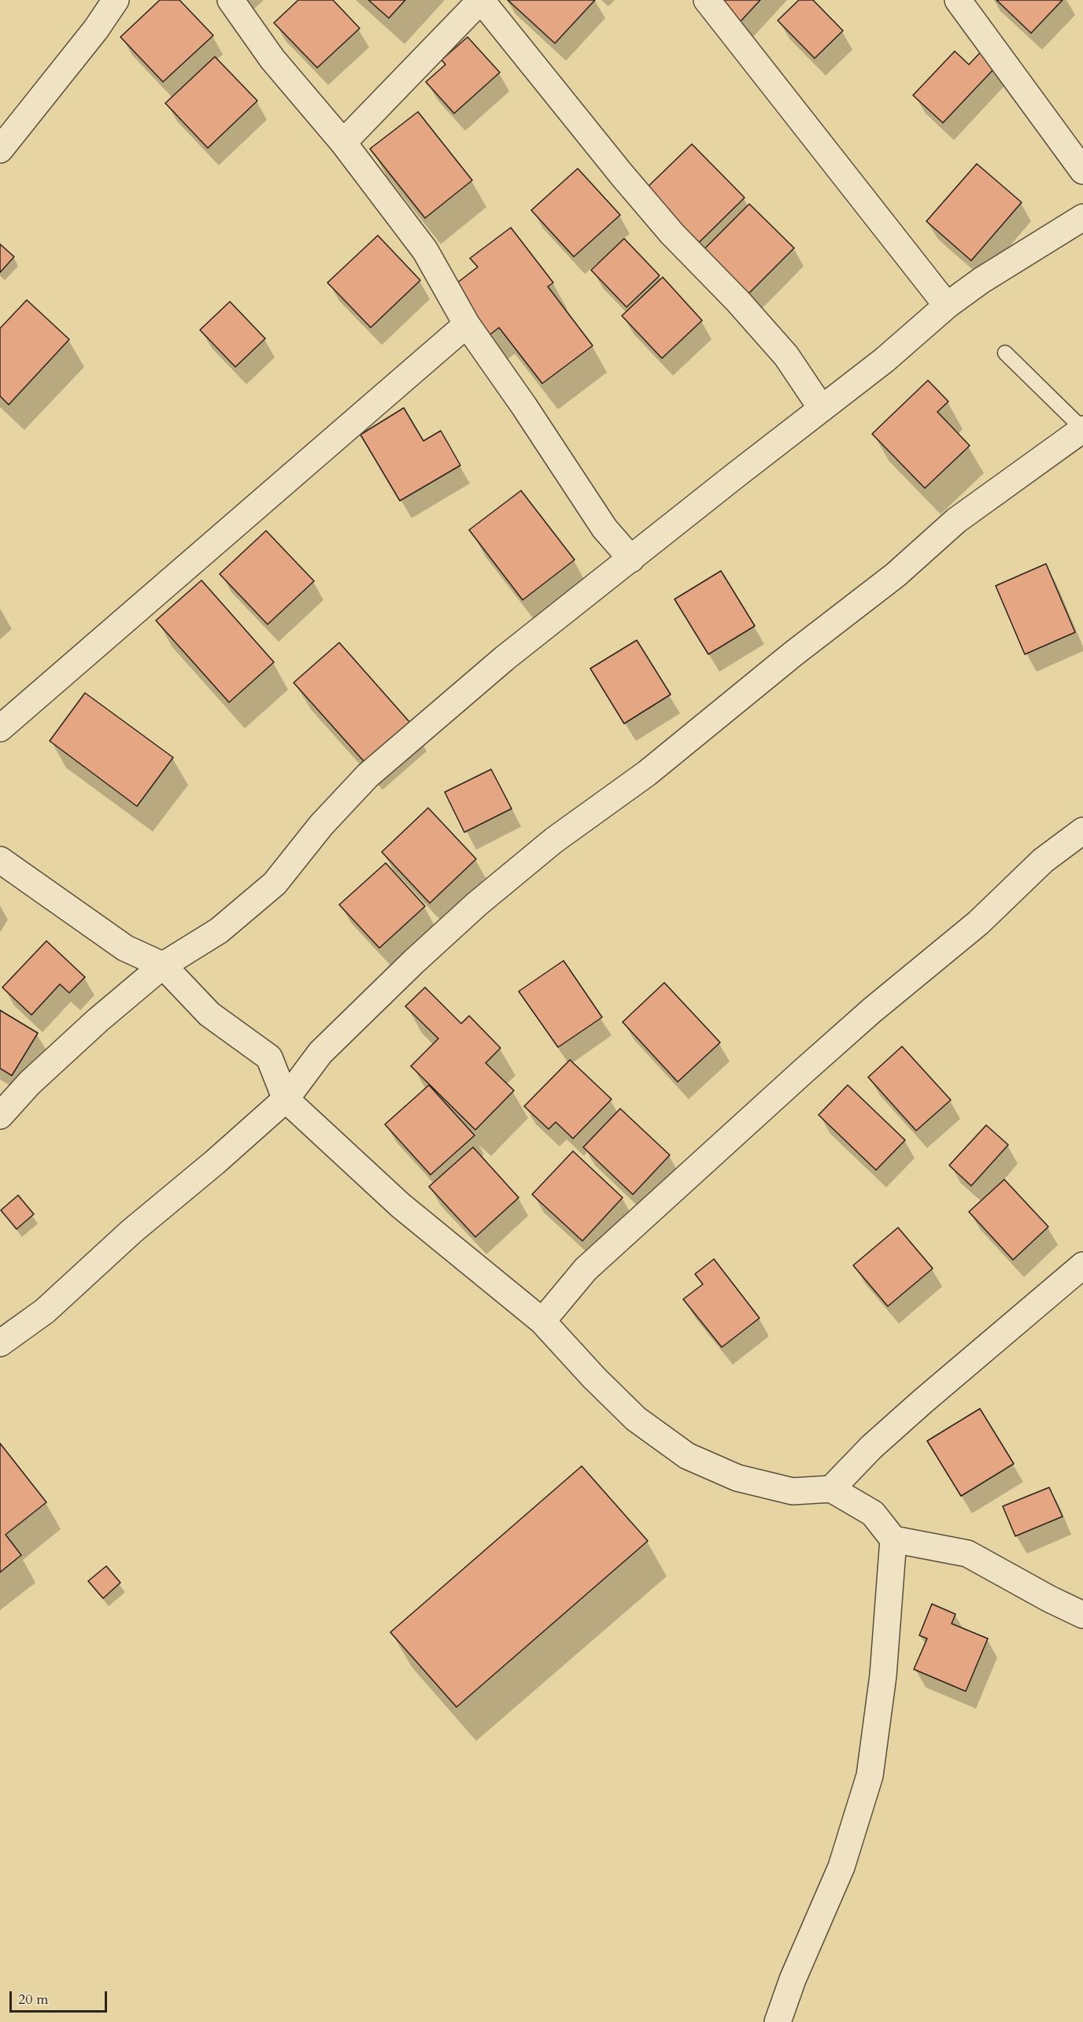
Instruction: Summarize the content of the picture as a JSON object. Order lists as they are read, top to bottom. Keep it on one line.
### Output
{"scale_bar":"20 m"}
